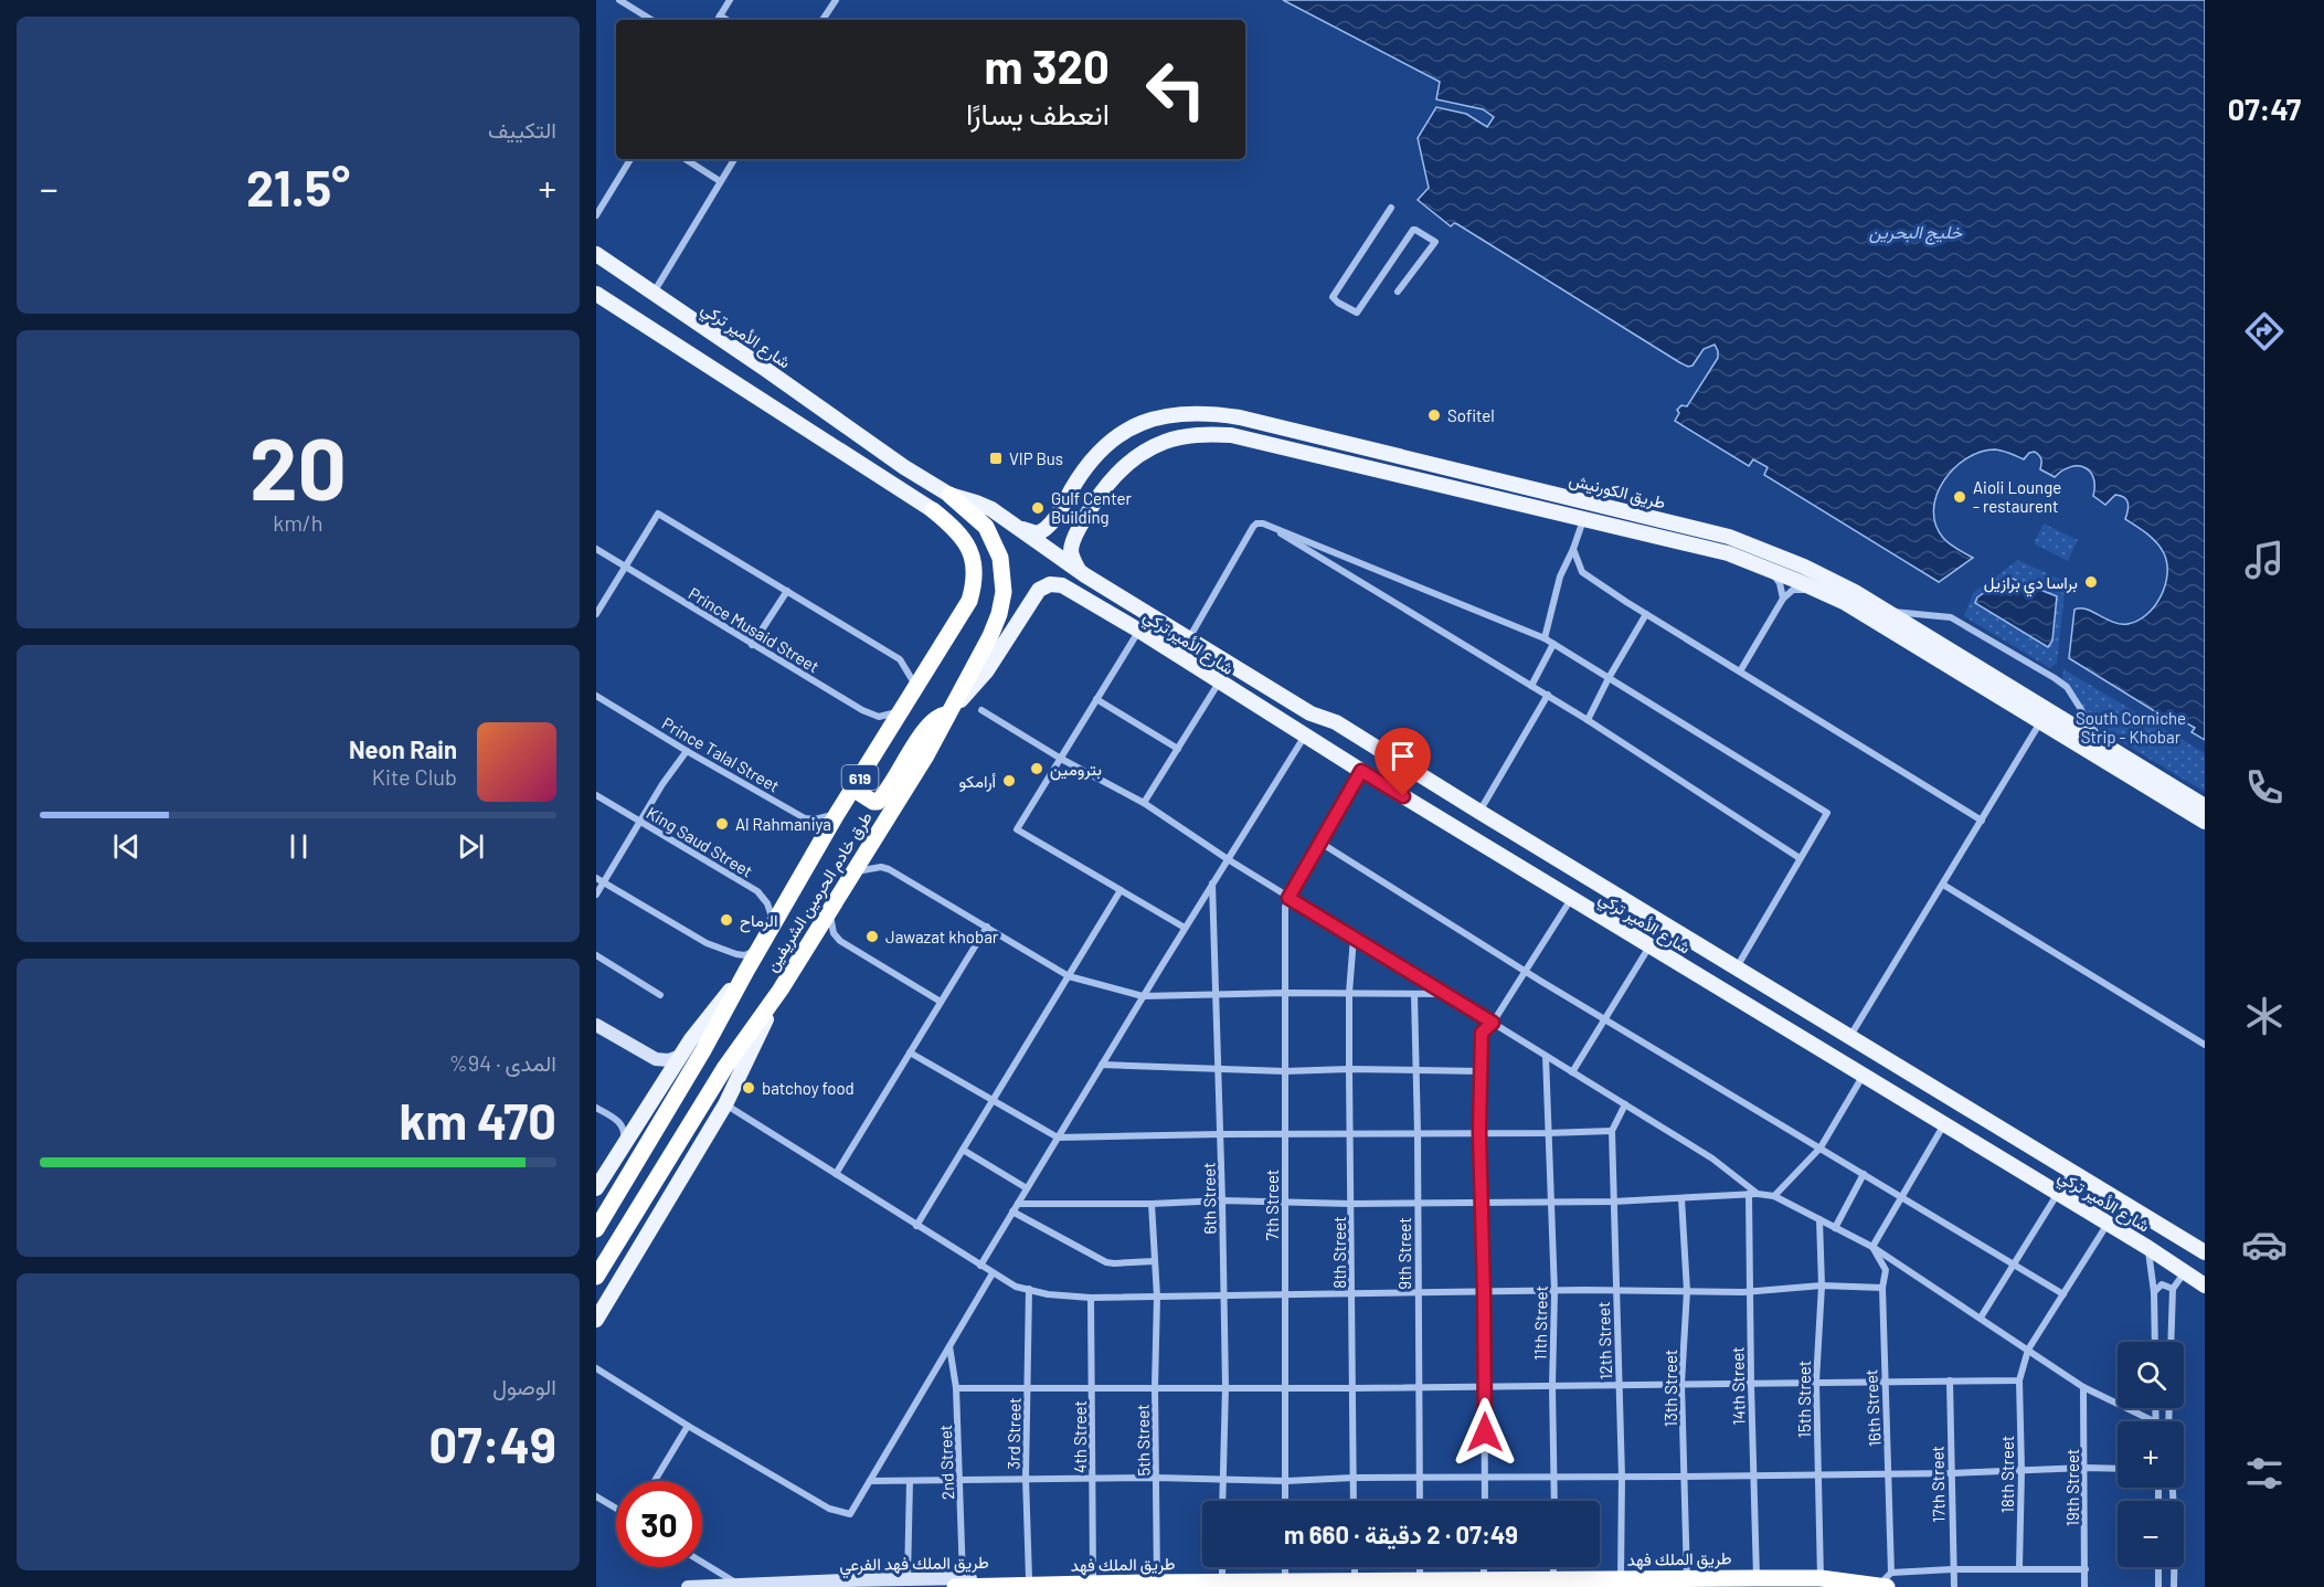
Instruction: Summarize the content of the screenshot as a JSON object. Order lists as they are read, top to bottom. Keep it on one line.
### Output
{"streets":{"highway":["619","طرق خادم الحرمين الشريفين","طريق الملك فهد"],"main road":["شارع الأمير تركي","طريق الكورنيش","طريق الملك فهد الفرعي"],"street":["Prince Musaid Street","Prince Talal Street","King Saud Street","6th Street","7th Street","8th Street","9th Street","11th Street","12th Street","14th Street","13th Street","15th Street","16th Street","3rd Street","4th Street","5th Street","2nd Street","18th Street","17th Street","19th Street"]},"crossings":[["شارع الأمير تركي","طريق الكورنيش"],["شارع الأمير تركي","طرق خادم الحرمين الشريفين"],["شارع الأمير تركي","18th Street"],["Prince Musaid Street","طرق خادم الحرمين الشريفين"],["Prince Talal Street","طرق خادم الحرمين الشريفين"],["King Saud Street","طرق خادم الحرمين الشريفين"],["12th Street","طريق الملك فهد"],["14th Street","طريق الملك فهد"],["13th Street","طريق الملك فهد"],["15th Street","طريق الملك فهد"],["16th Street","طريق الملك فهد"],["3rd Street","طريق الملك فهد الفرعي"],["4th Street","طريق الملك فهد الفرعي"],["5th Street","طريق الملك فهد"],["5th Street","طريق الملك فهد الفرعي"],["2nd Street","طريق الملك فهد"],["2nd Street","طريق الملك فهد الفرعي"],["طريق الملك فهد","طريق الملك فهد الفرعي"]],"water":["خليج البحرين"],"parks":["South Corniche Strip - Khobar"],"places":{"other":["Sofitel","Aioli Lounge - restaurent","Gulf Center Building","براسا دي برازيل","بترومين","أرامكو","Al Rahmaniya","الرماح","Jawazat khobar","batchoy food"],"transit":["VIP Bus"]},"page":{"tabs":"07:47","tile":["التكييف",["20","km/h"],["المدى · 94%","470 km"],["الوصول","07:49"]],"turn":["320 m","انعطف يسارًا"],"heat":["−","21.5°","+"],"song":["Neon Rain","Kite Club"],"map_buttons":["+","−"],"limit":"30","trip":"07:49 · 2 دقيقة · 660 m"}}
